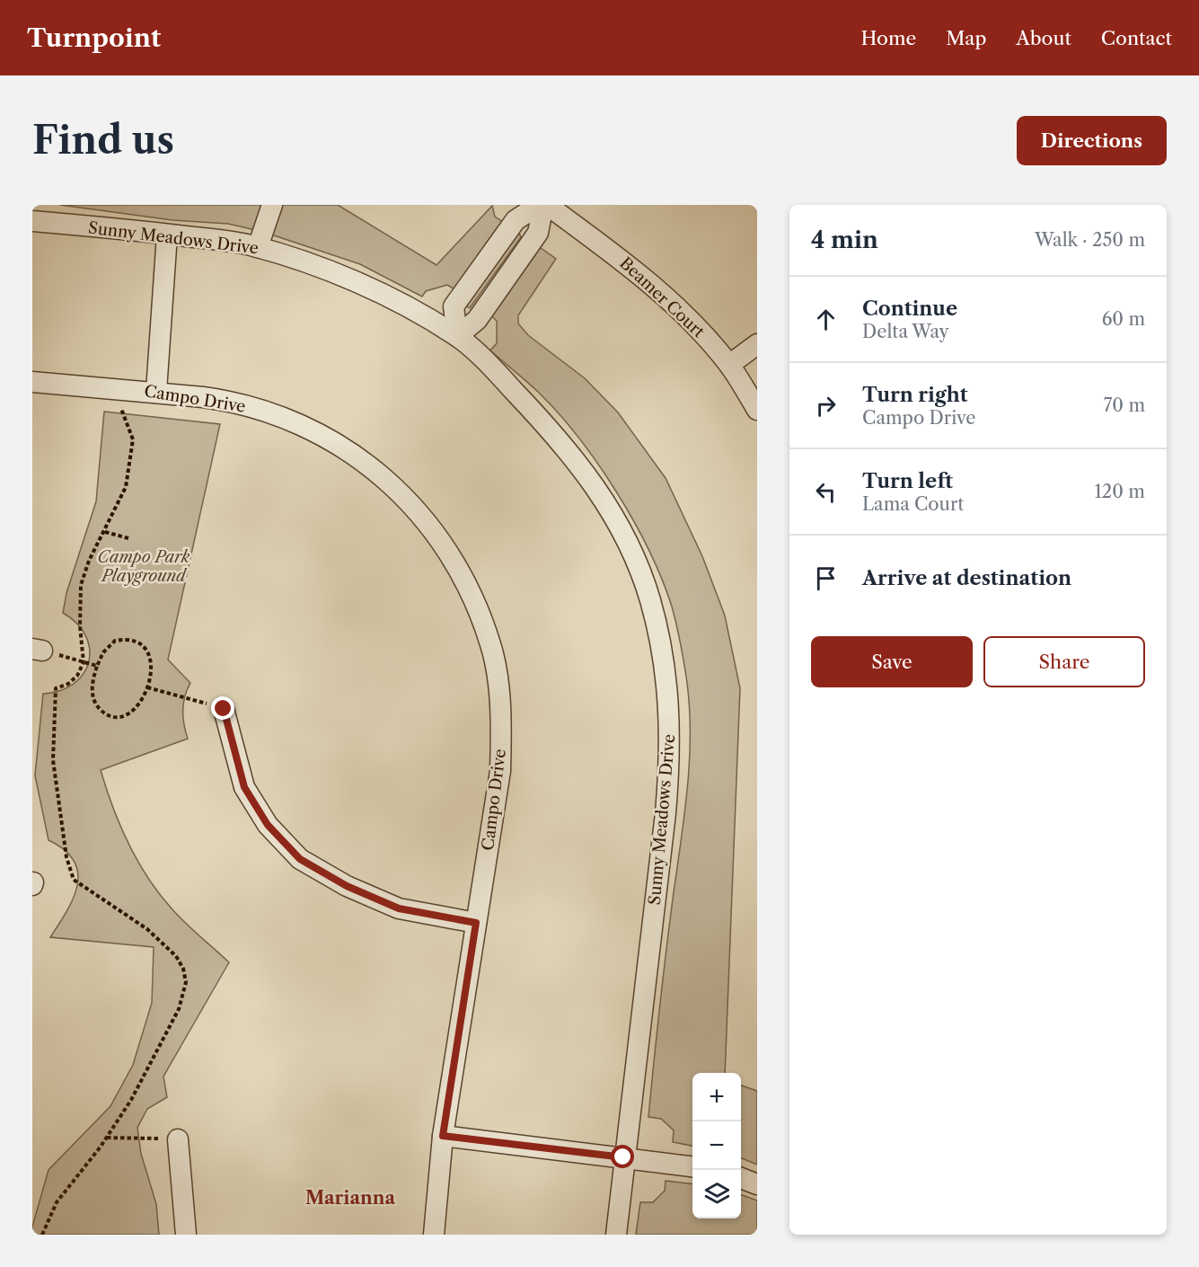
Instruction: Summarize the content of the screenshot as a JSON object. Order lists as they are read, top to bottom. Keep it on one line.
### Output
{"streets":{"street":["Sunny Meadows Drive","Beamer Court","Campo Drive"]},"districts":["Marianna"],"parks":["Campo Park Playground"],"page":{"header":"Turnpoint","nav":["Home","Map","About","Contact"],"buttons":["Directions",["Save","Share"]],"title":"Find us","heading":["4 min","Walk · 250 m"],"list":[["Continue","Delta Way","60 m"],["Turn right","Campo Drive","70 m"],["Turn left","Lama Court","120 m"],"Arrive at destination"],"map_buttons":["+","−"]}}
